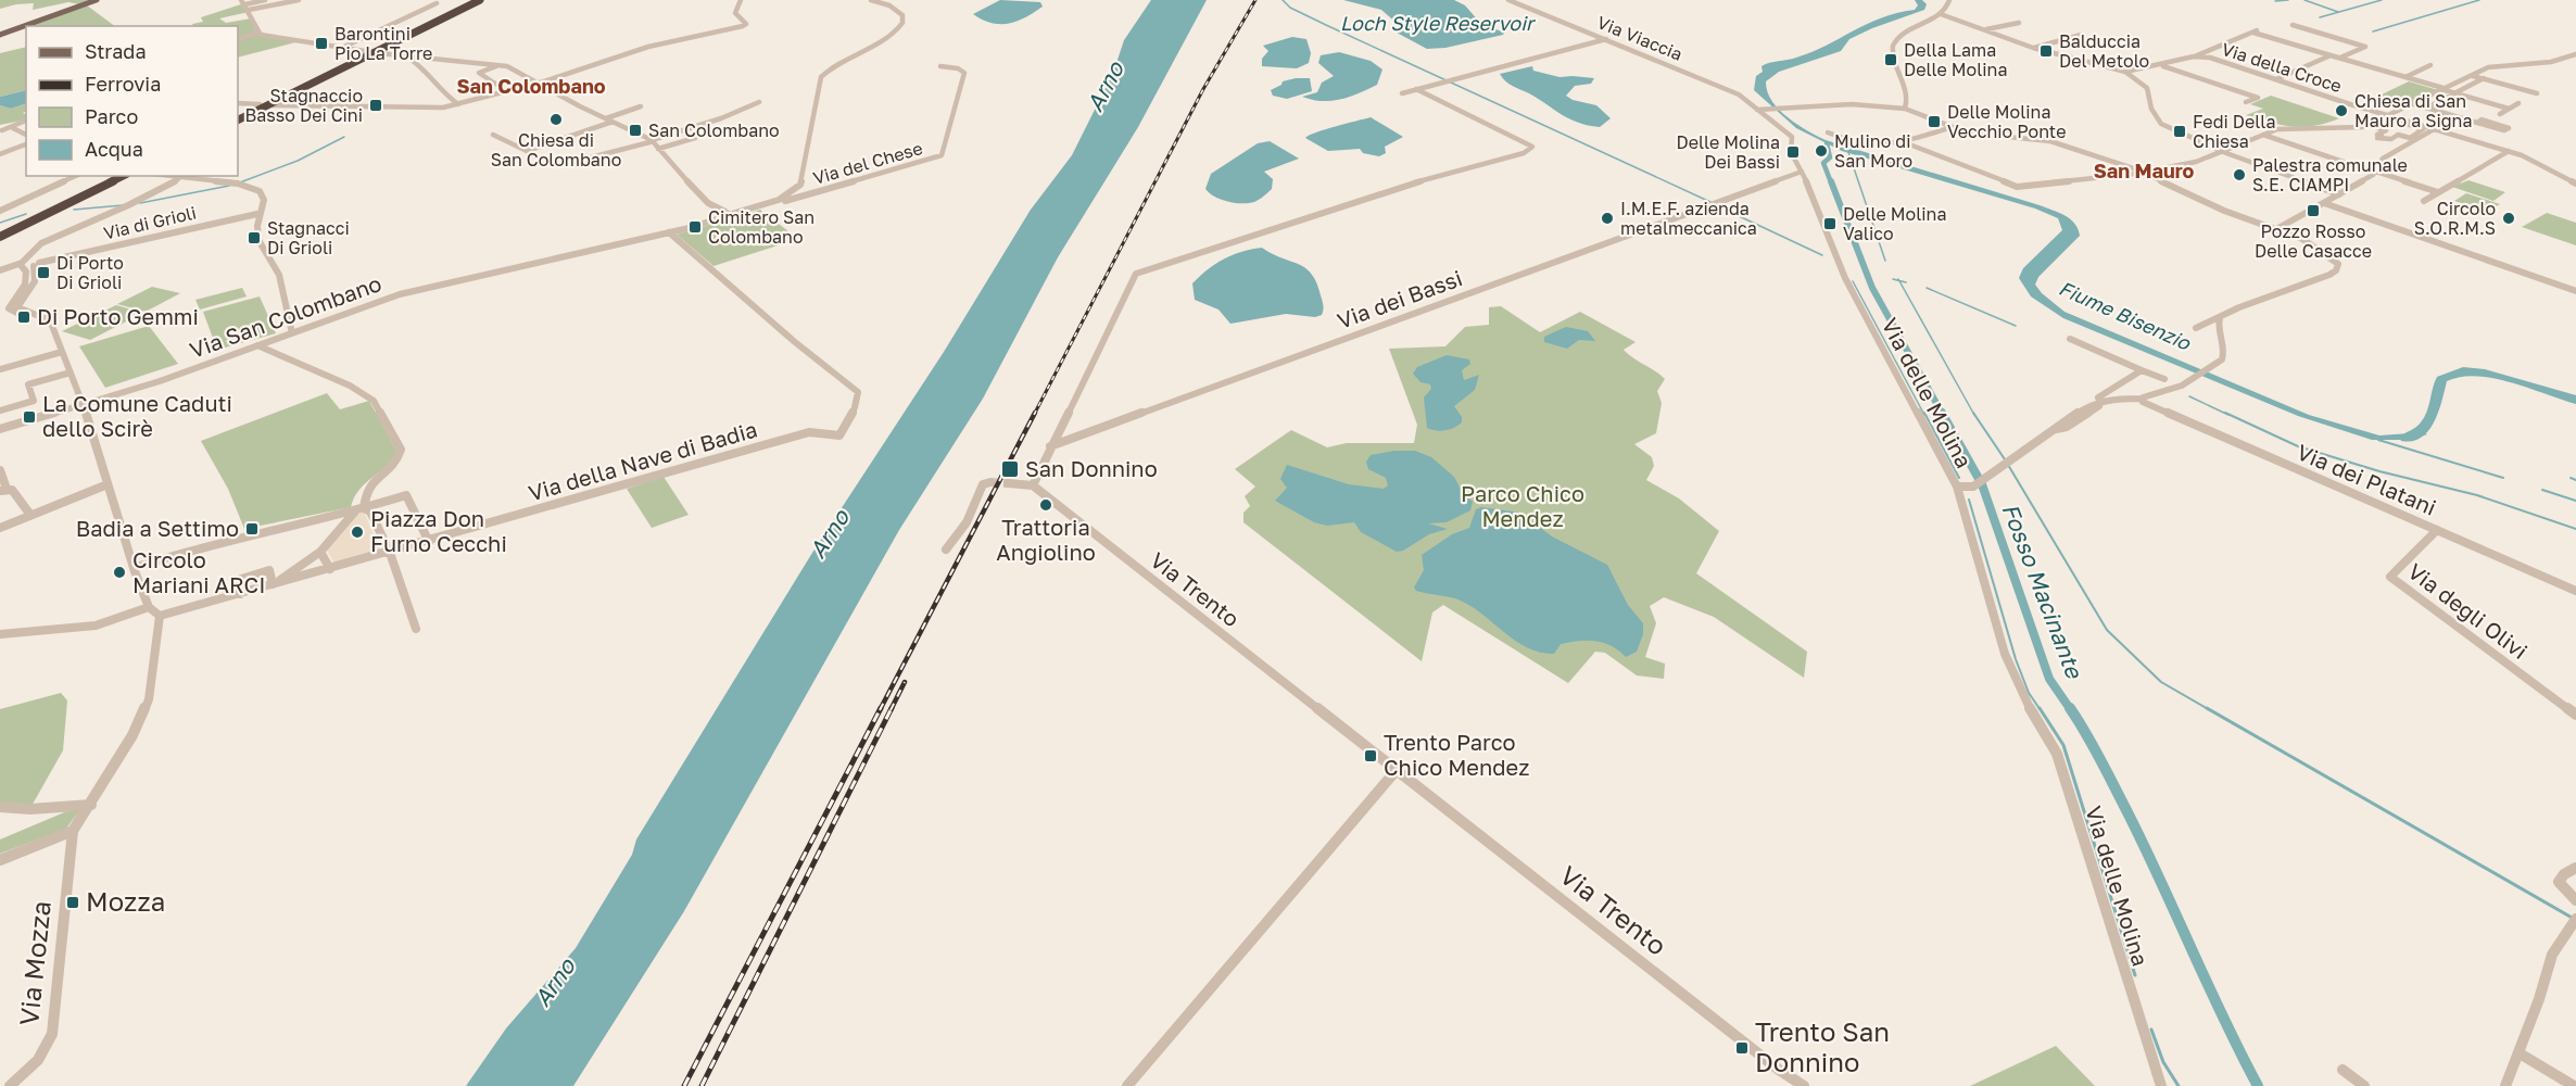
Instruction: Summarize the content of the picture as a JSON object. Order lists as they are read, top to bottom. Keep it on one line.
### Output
{"streets":{"street":["Via Viaccia","Via della Croce","Via del Chese","Via di Grioli","Via dei Bassi","Via San Colombano","Via delle Molina","Via della Nave di Badia","Via dei Platani","Via Trento","Via degli Olivi","Via Mozza"]},"crossings":[["Via Viaccia","Via delle Molina"],["Via del Chese","Via San Colombano"],["Via dei Bassi","Via delle Molina"],["Via San Colombano","Via della Nave di Badia"],["Via dei Platani","Via degli Olivi"]],"districts":["San Colombano","San Mauro"],"water":["Loch Style Reservoir","Arno","Fiume Bisenzio","Fosso Macinante"],"parks":["Parco Chico Mendez"],"places":{"transit":["Barontini Pio La Torre","Balduccia Del Metolo","Della Lama Delle Molina","Stagnaccio Basso Dei Cini","Delle Molina Vecchio Ponte","San Colombano","Fedi Della Chiesa","Delle Molina Dei Bassi","Pozzo Rosso Delle Casacce","Delle Molina Valico","Cimitero San Colombano","Stagnacci Di Grioli","Di Porto Di Grioli","Di Porto Gemmi","La Comune Caduti dello Scirè","San Donnino","Badia a Settimo","Trento Parco Chico Mendez","Mozza","Trento San Donnino"],"other":["Chiesa di San Mauro a Signa","Chiesa di San Colombano","Mulino di San Moro","Palestra comunale S.E. CIAMPI","I.M.E.F. azienda metalmeccanica","Circolo S.O.R.M.S","Trattoria Angiolino","Piazza Don Furno Cecchi","Circolo Mariani ARCI"]},"legend":["Strada","Ferrovia","Parco","Acqua"]}
